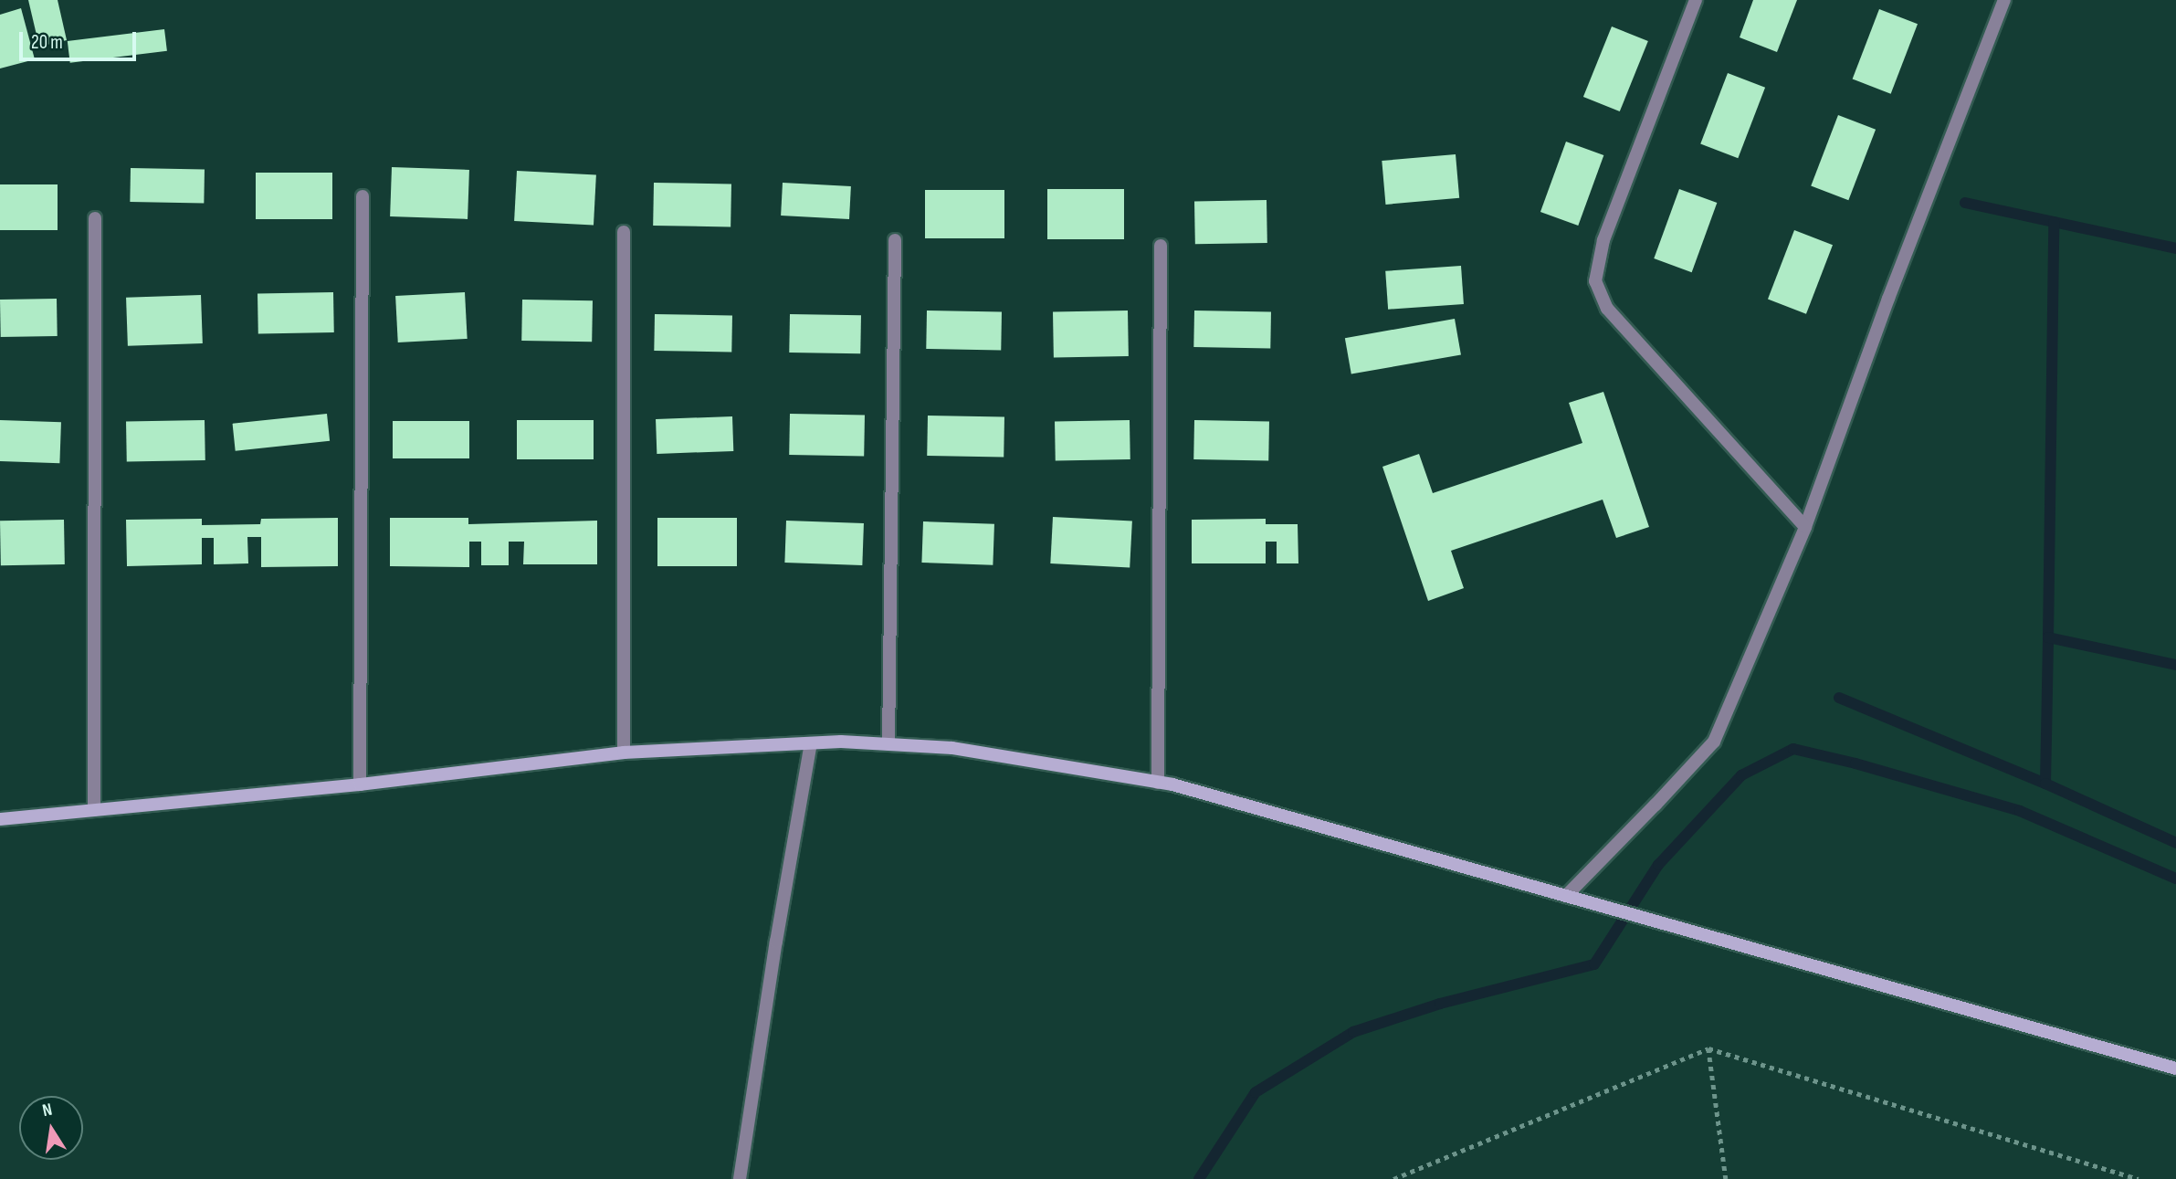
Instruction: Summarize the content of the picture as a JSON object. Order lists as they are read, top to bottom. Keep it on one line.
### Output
{"scale_bar":"20 m","north":"top"}
